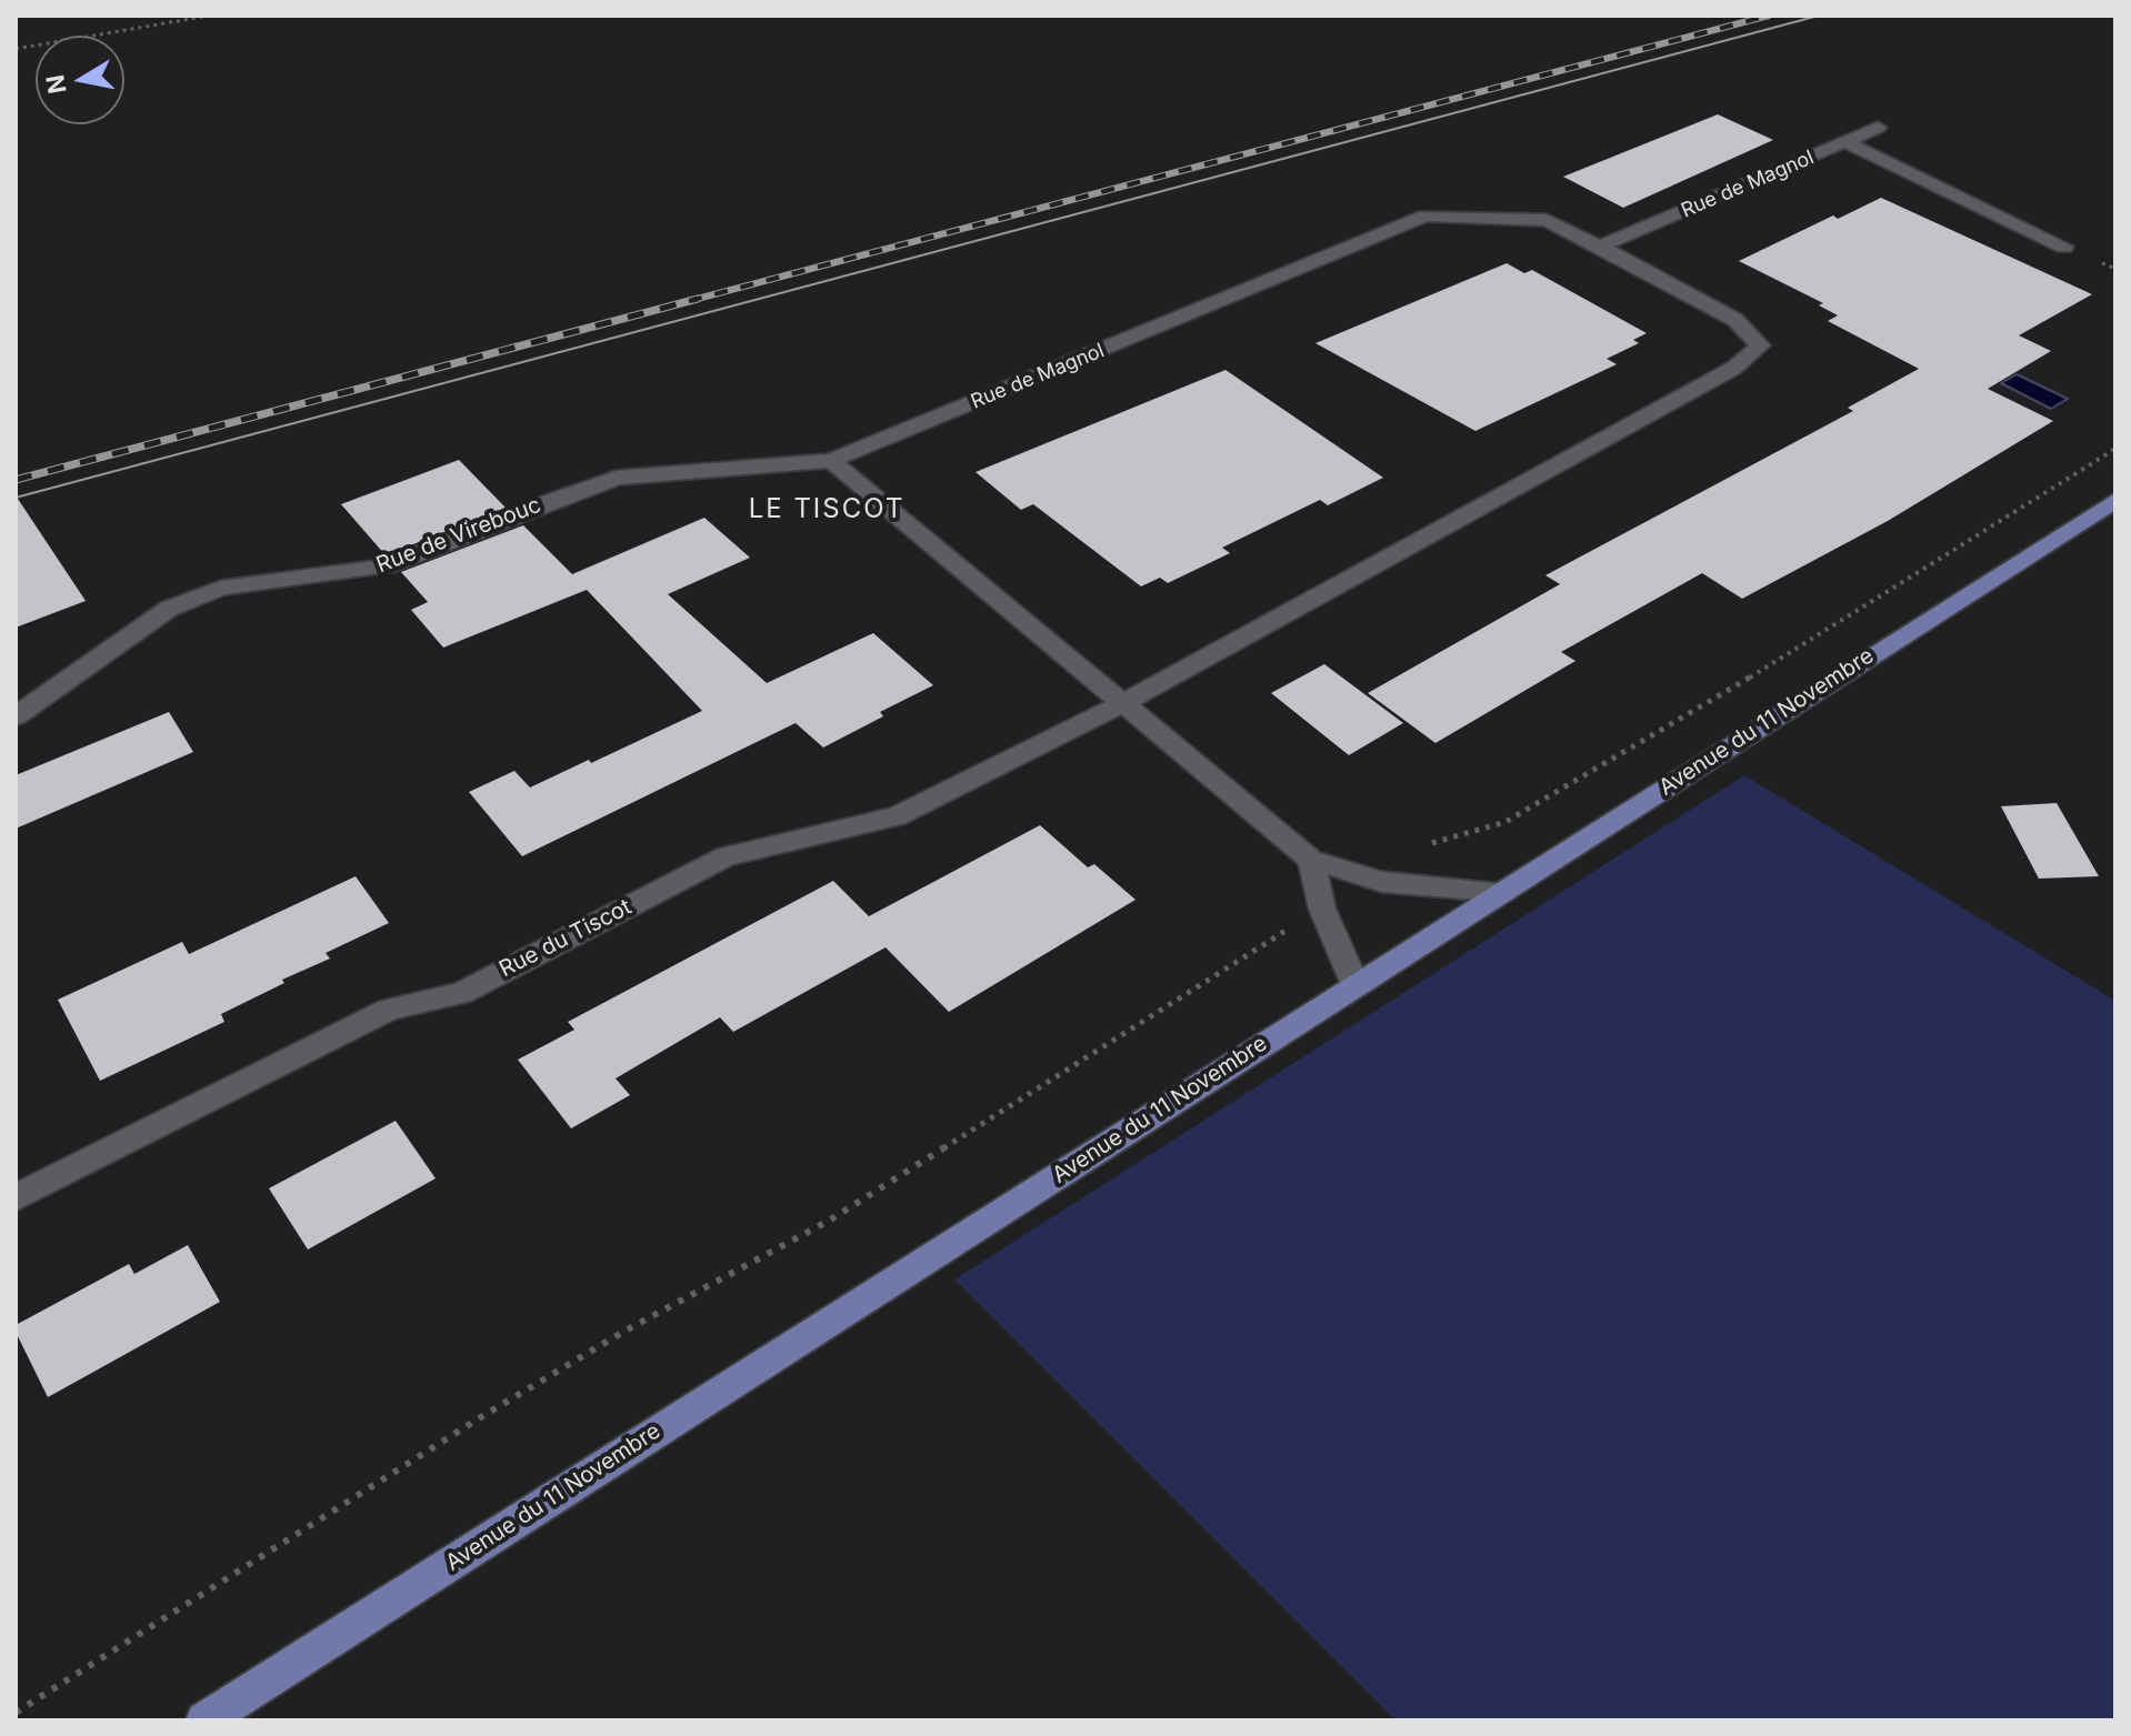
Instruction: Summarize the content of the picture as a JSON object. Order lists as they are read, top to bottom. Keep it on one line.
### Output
{"streets":{"main road":["Avenue du 11 Novembre"],"street":["Rue de Magnol","Rue de Virebouc","Rue du Tiscot"]},"crossings":[["Rue de Magnol","Rue de Virebouc"],["Rue de Magnol","Rue du Tiscot"]],"districts":["LE TISCOT"],"north":"left"}
